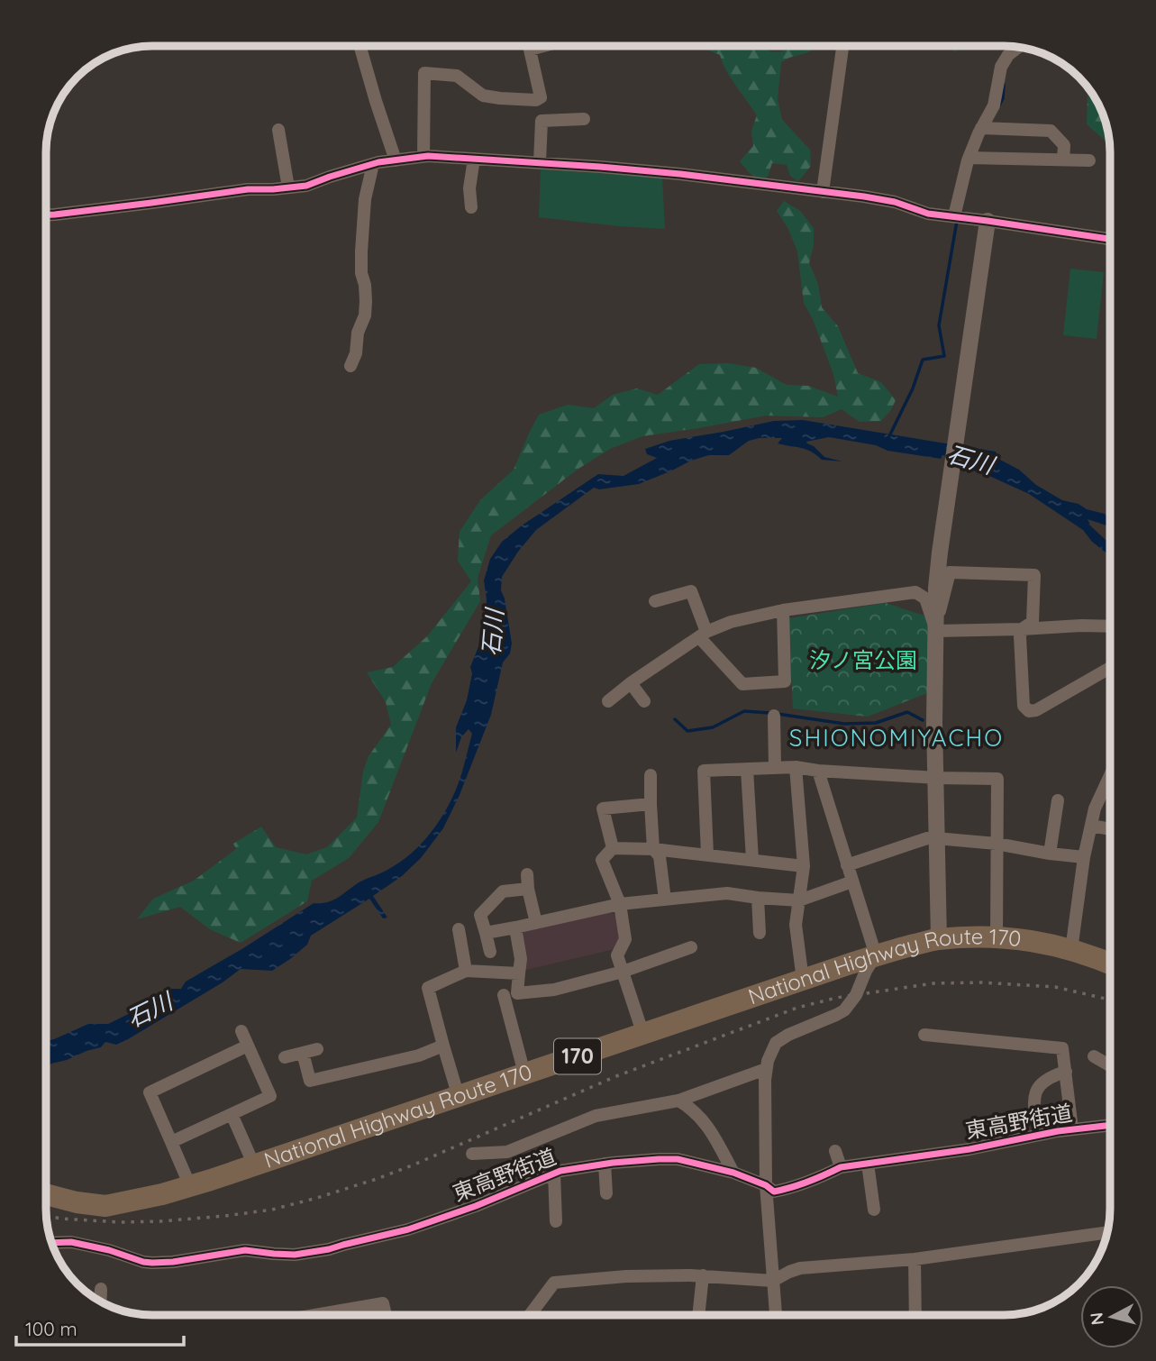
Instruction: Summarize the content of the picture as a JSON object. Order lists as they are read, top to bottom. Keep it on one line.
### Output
{"streets":{"highway":["National Highway Route 170","170"],"street":["東高野街道"]},"districts":["SHIONOMIYACHO"],"water":["石川"],"parks":["汐ノ宮公園"],"scale_bar":"100 m","north":"left"}
